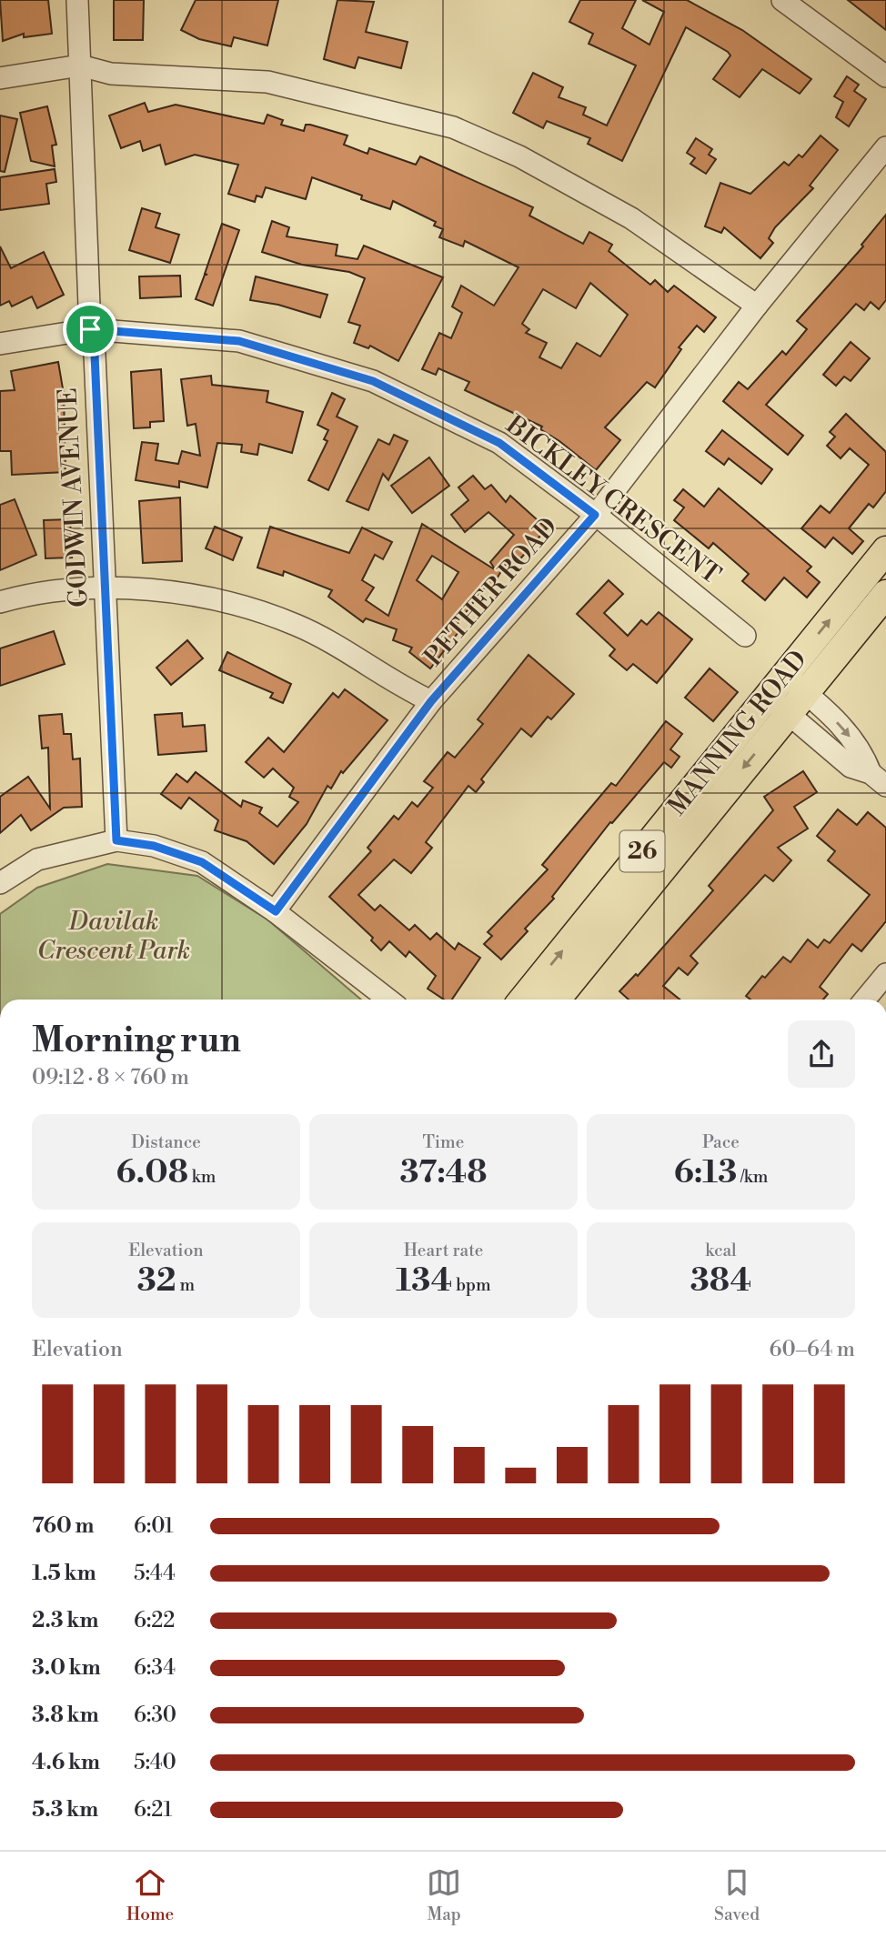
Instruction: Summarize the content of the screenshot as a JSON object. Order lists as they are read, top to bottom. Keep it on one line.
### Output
{"streets":{"main road":["MANNING ROAD","26"],"street":["GODWIN AVENUE","BICKLEY CRESCENT","PETHER ROAD"]},"crossings":[["GODWIN AVENUE","BICKLEY CRESCENT"],["BICKLEY CRESCENT","PETHER ROAD"]],"parks":["Davilak Crescent Park"],"page":{"heading":["Morning run","09:12 · 8 × 760 m"],"stats":[["Distance","6.08 km"],["Time","37:48"],["Pace","6:13 /km"],["Elevation","32 m"],["Heart rate","134 bpm"],["kcal","384"]],"chart":["Elevation","60–64 m"],"list":[{"name":"760 m","note":"6:01"},{"name":"1.5 km","note":"5:44"},{"name":"2.3 km","note":"6:22"},{"name":"3.0 km","note":"6:34"},{"name":"3.8 km","note":"6:30"},{"name":"4.6 km","note":"5:40"},{"name":"5.3 km","note":"6:21"}],"tabs":["Home","Map","Saved"]}}
